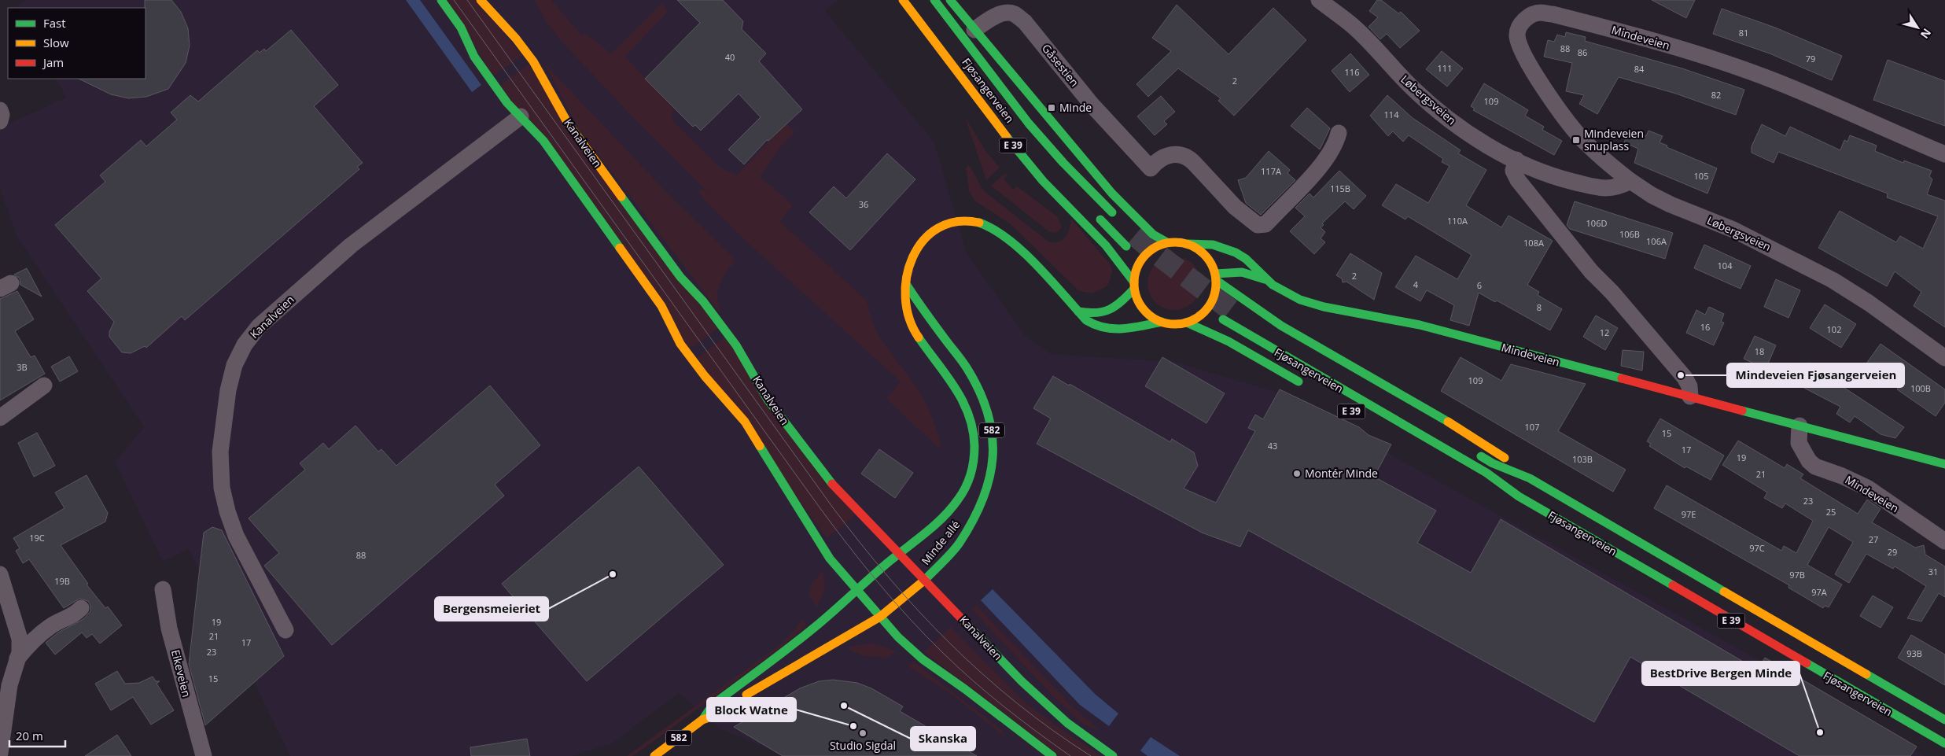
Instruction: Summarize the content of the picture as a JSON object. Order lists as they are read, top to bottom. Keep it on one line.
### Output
{"streets":{"main road":["Mindeveien","Fjøsangerveien","Kanalveien","E 39","582","Minde allé"],"street":["Gåsestien","Løbergsveien","Eikeveien"]},"crossings":[["Mindeveien","Løbergsveien"],["Gåsestien","E 39"],["Fjøsangerveien","E 39"],["Kanalveien","Minde allé"],["E 39","Minde allé"]],"places":{"transit":["Minde","Mindeveien snuplass"],"other":["Mindeveien Fjøsangerveien","Montér Minde","Bergensmeieriet","Skanska","Block Watne","BestDrive Bergen Minde","Studio Sigdal"]},"house_numbers":["81","88","86","40","79","111","84","116","2","82","109","114","117A","105","115B","36","110A","106D","106B","106A","108A","104","2","4","6","8","16","102","12","18","3B","109","100B","107","15","43","17","19","103B","21","23","25","97E","19C","27","97C","29","88","31","97B","19B","97A","19","21","17","23","93B","15"],"legend":["Fast","Slow","Jam"],"scale_bar":"20 m","north":"bottom right"}
